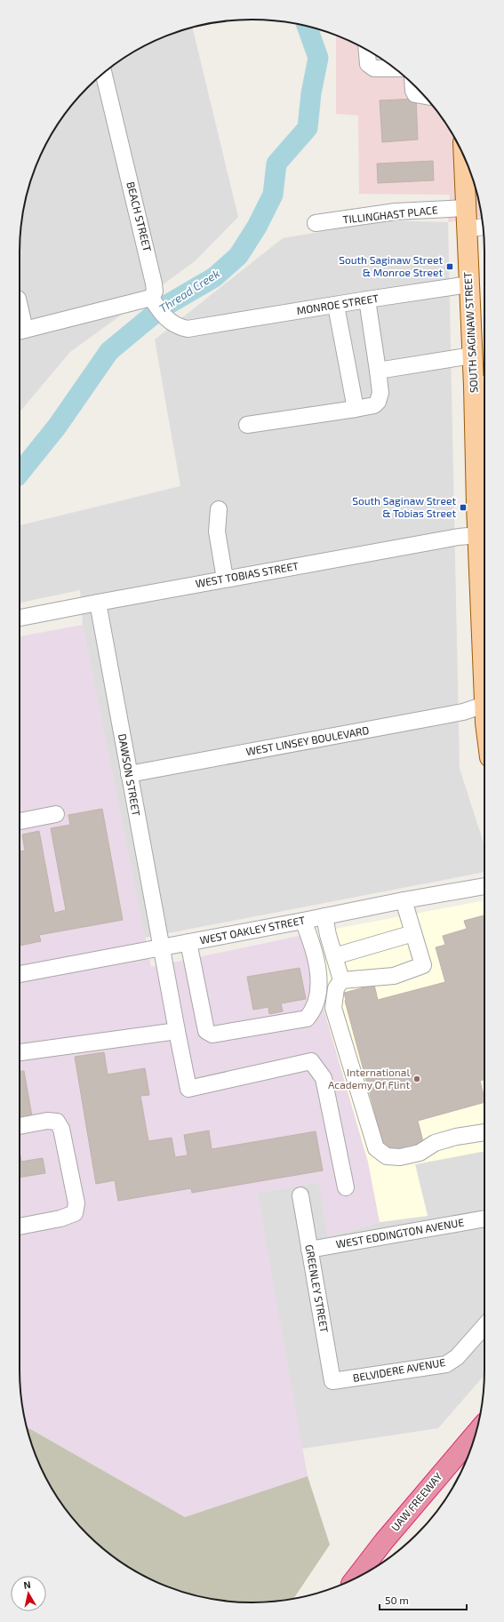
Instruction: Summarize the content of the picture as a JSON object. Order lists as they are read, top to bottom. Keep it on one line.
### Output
{"streets":{"highway":["UAW FREEWAY"],"main road":["SOUTH SAGINAW STREET"],"street":["TILLINGHAST PLACE","BEACH STREET","MONROE STREET","WEST TOBIAS STREET","WEST LINSEY BOULEVARD","DAWSON STREET","WEST OAKLEY STREET","WEST EDDINGTON AVENUE","GREENLEY STREET","BELVIDERE AVENUE"]},"crossings":[["TILLINGHAST PLACE","SOUTH SAGINAW STREET"],["BEACH STREET","MONROE STREET"],["MONROE STREET","SOUTH SAGINAW STREET"],["SOUTH SAGINAW STREET","WEST TOBIAS STREET"],["WEST TOBIAS STREET","DAWSON STREET"],["WEST LINSEY BOULEVARD","DAWSON STREET"],["DAWSON STREET","WEST OAKLEY STREET"],["WEST EDDINGTON AVENUE","GREENLEY STREET"],["GREENLEY STREET","BELVIDERE AVENUE"]],"water":["Thread Creek"],"places":{"transit":["South Saginaw Street & Monroe Street","South Saginaw Street & Tobias Street"],"other":["International Academy Of Flint"]},"scale_bar":"50 m","north":"top"}
